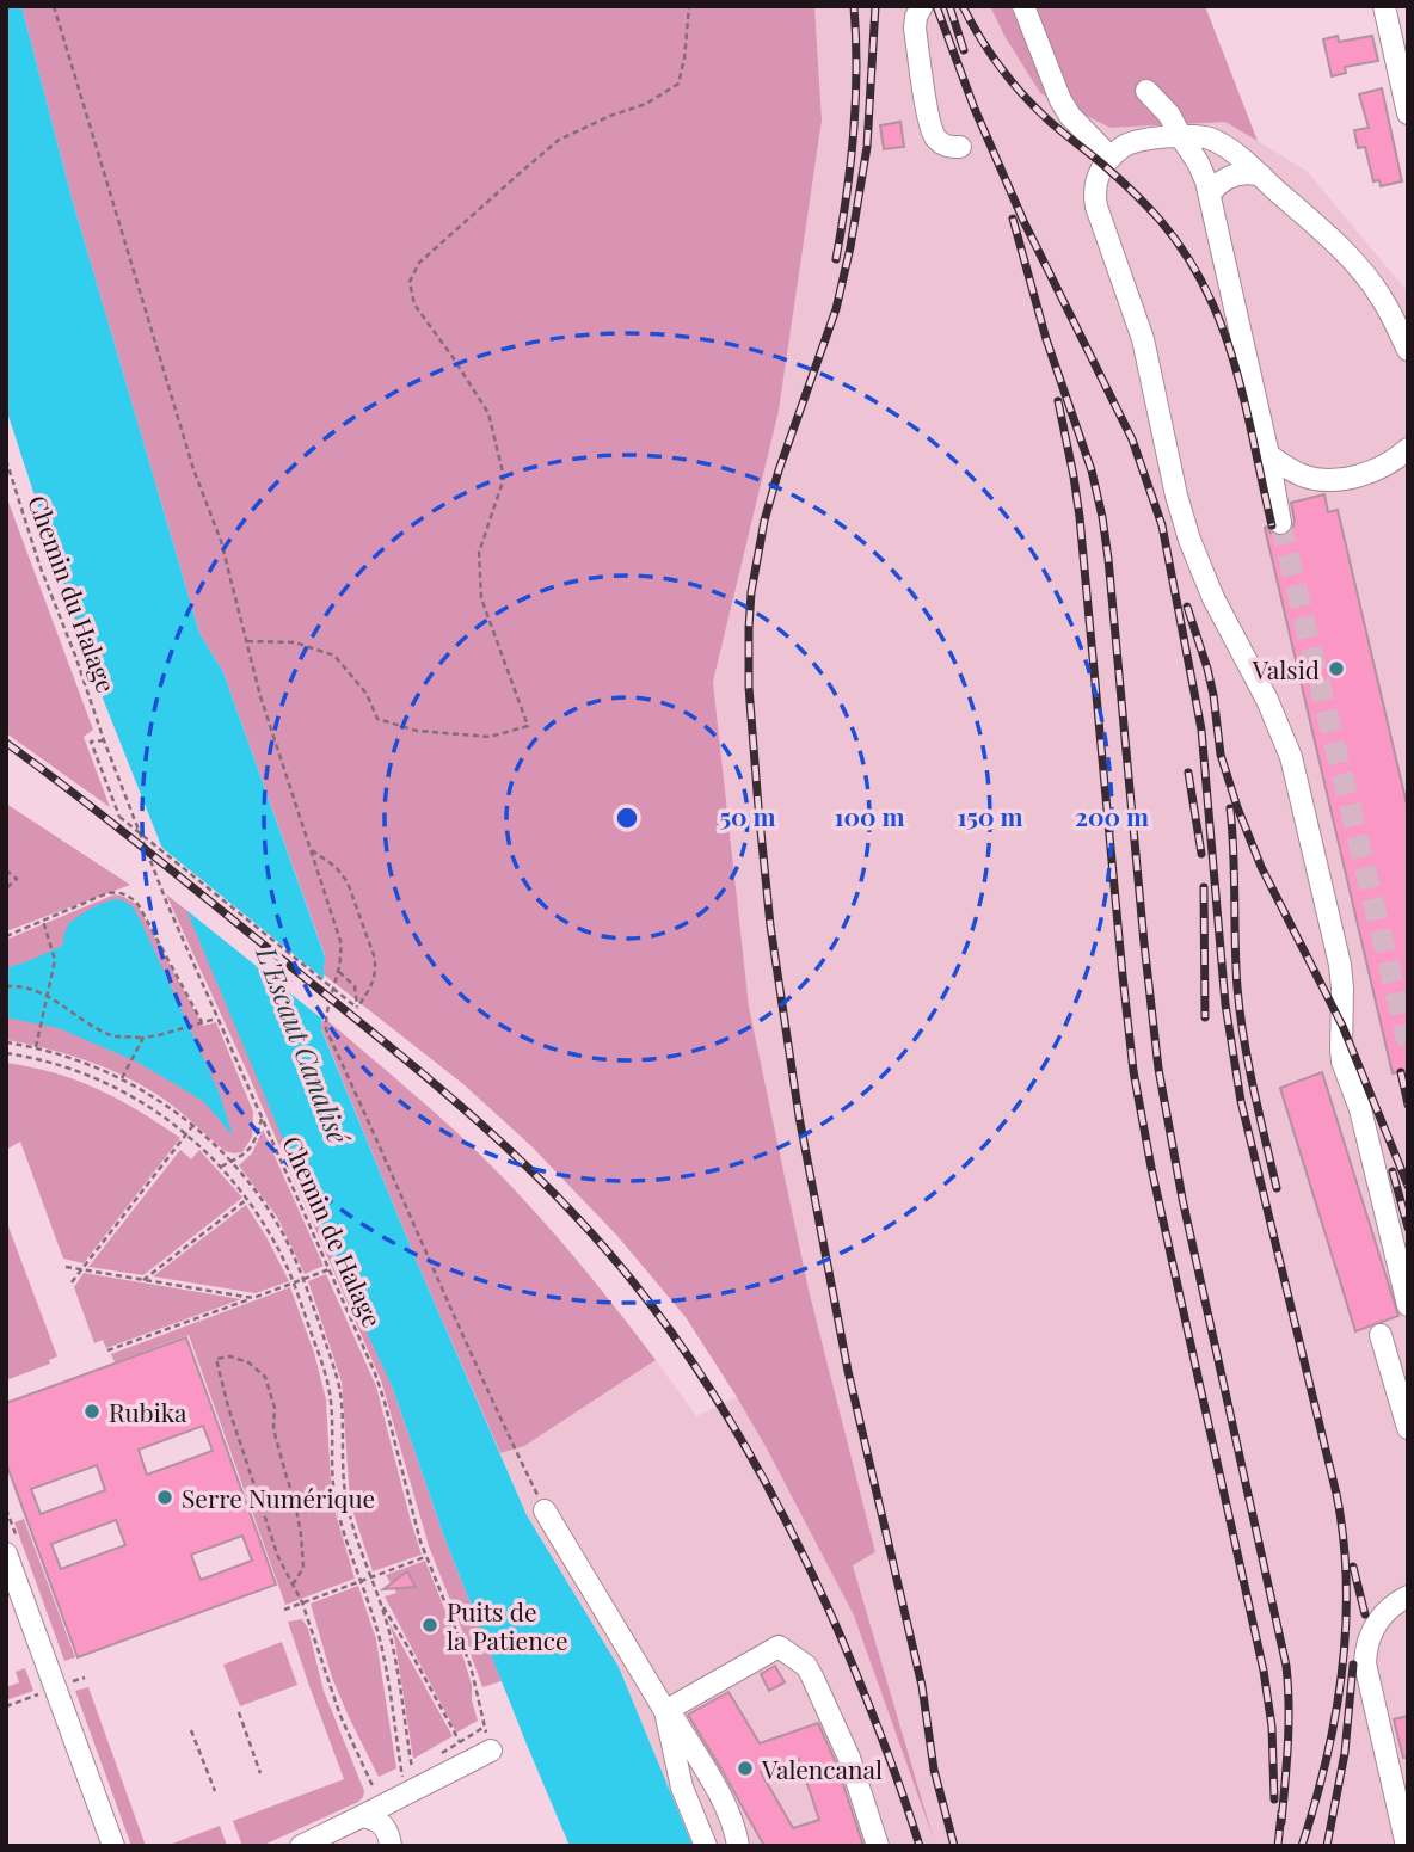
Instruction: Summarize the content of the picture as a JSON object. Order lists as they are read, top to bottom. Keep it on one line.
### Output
{"streets":{"path":["Chemin du Halage","Chemin de Halage"]},"crossings":[["Chemin du Halage","Chemin de Halage"]],"water":["L'Escaut Canalisé"],"places":["Valsid","Rubika","Serre Numérique","Puits de la Patience","Valencanal"],"rings":["50 m","100 m","150 m","200 m"]}
